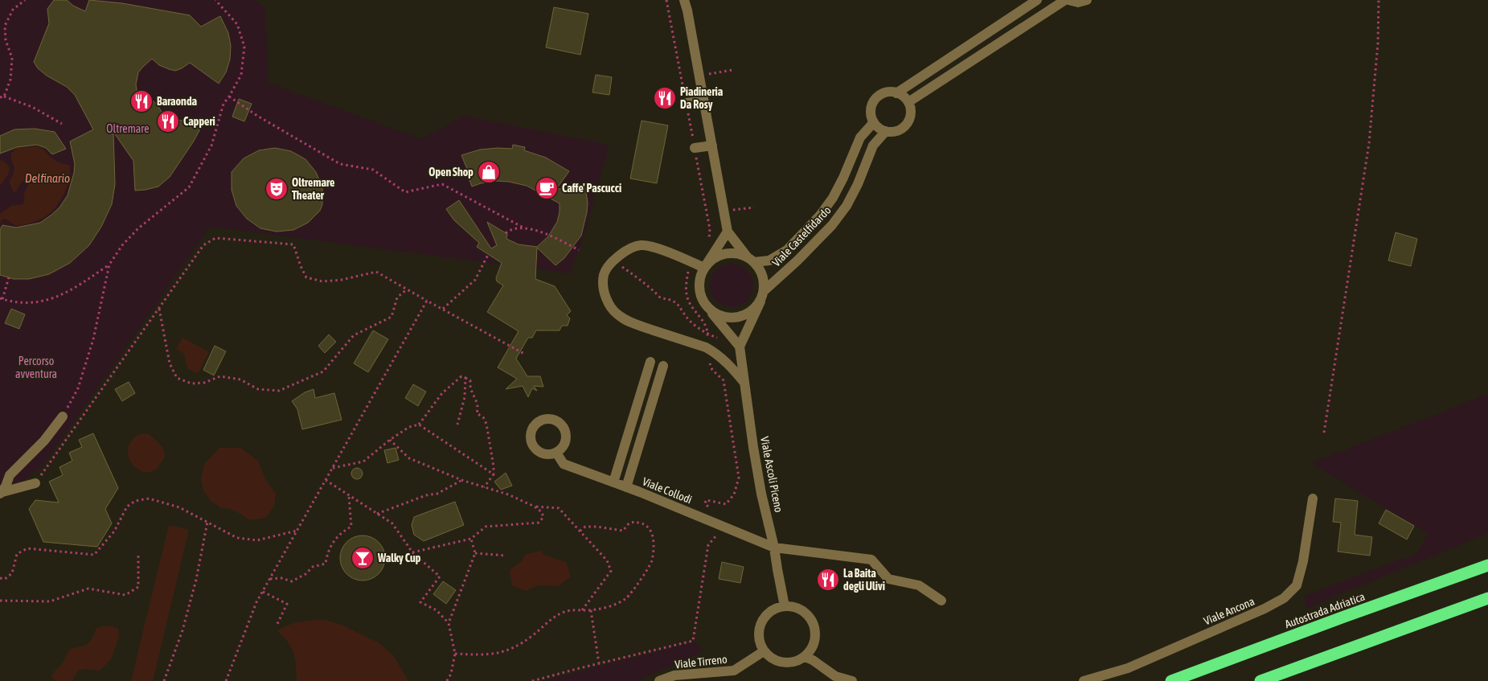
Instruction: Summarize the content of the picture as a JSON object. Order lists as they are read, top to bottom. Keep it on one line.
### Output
{"streets":{"highway":["Autostrada Adriatica"],"street":["Viale Castelfidardo","Viale Ascoli Piceno","Viale Collodi","Viale Ancona","Viale Tirreno"]},"crossings":[["Viale Ascoli Piceno","Viale Collodi"],["Viale Ascoli Piceno","Viale Tirreno"]],"water":["Delfinario"],"parks":["Oltremare","Percorso avventura"],"places":{"restaurant":["Piadineria Da Rosy","Baraonda","Capperi","La Baita degli Ulivi"],"shop":["Open Shop"],"cafe":["Caffe' Pascucci"],"theatre":["Oltremare Theater"],"bar":["Walky Cup"]}}
